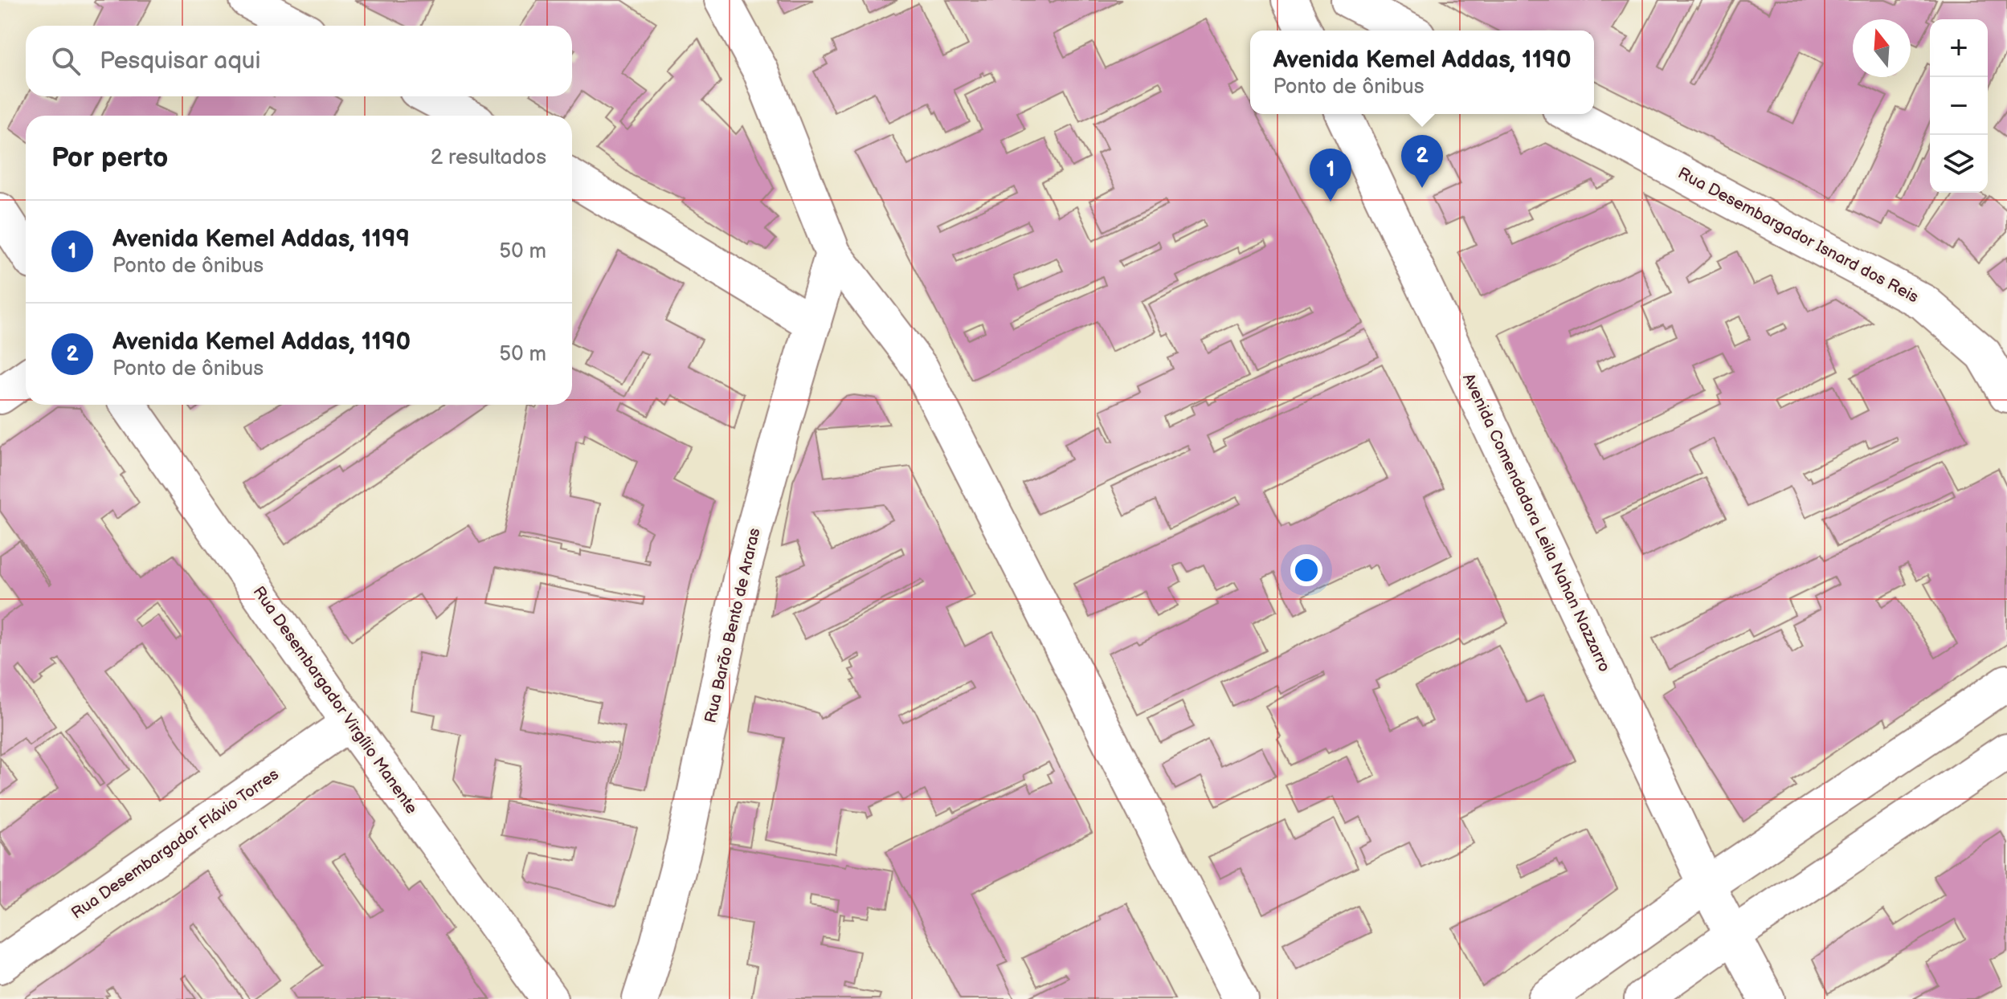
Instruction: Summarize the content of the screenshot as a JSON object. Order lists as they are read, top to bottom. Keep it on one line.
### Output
{"streets":{"street":["Rua Desembargador Isnard dos Reis","Avenida Comendadora Leila Nahan Nazzarro","Rua Barão Bento de Araras","Rua Desembargador Virgílio Manente","Rua Desembargador Flávio Torres"]},"crossings":[["Rua Desembargador Virgílio Manente","Rua Desembargador Flávio Torres"]],"north":"top","page":{"map_buttons":["+","−"],"search":"Pesquisar aqui","popup":["Avenida Kemel Addas, 1190","Ponto de ônibus"],"heading":["Por perto","2 resultados"],"pins":["2","1"],"list":[{"mark":"1","name":"Avenida Kemel Addas, 1199","note":"Ponto de ônibus","value":"50 m"},{"mark":"2","name":"Avenida Kemel Addas, 1190","note":"Ponto de ônibus","value":"50 m"}]}}
